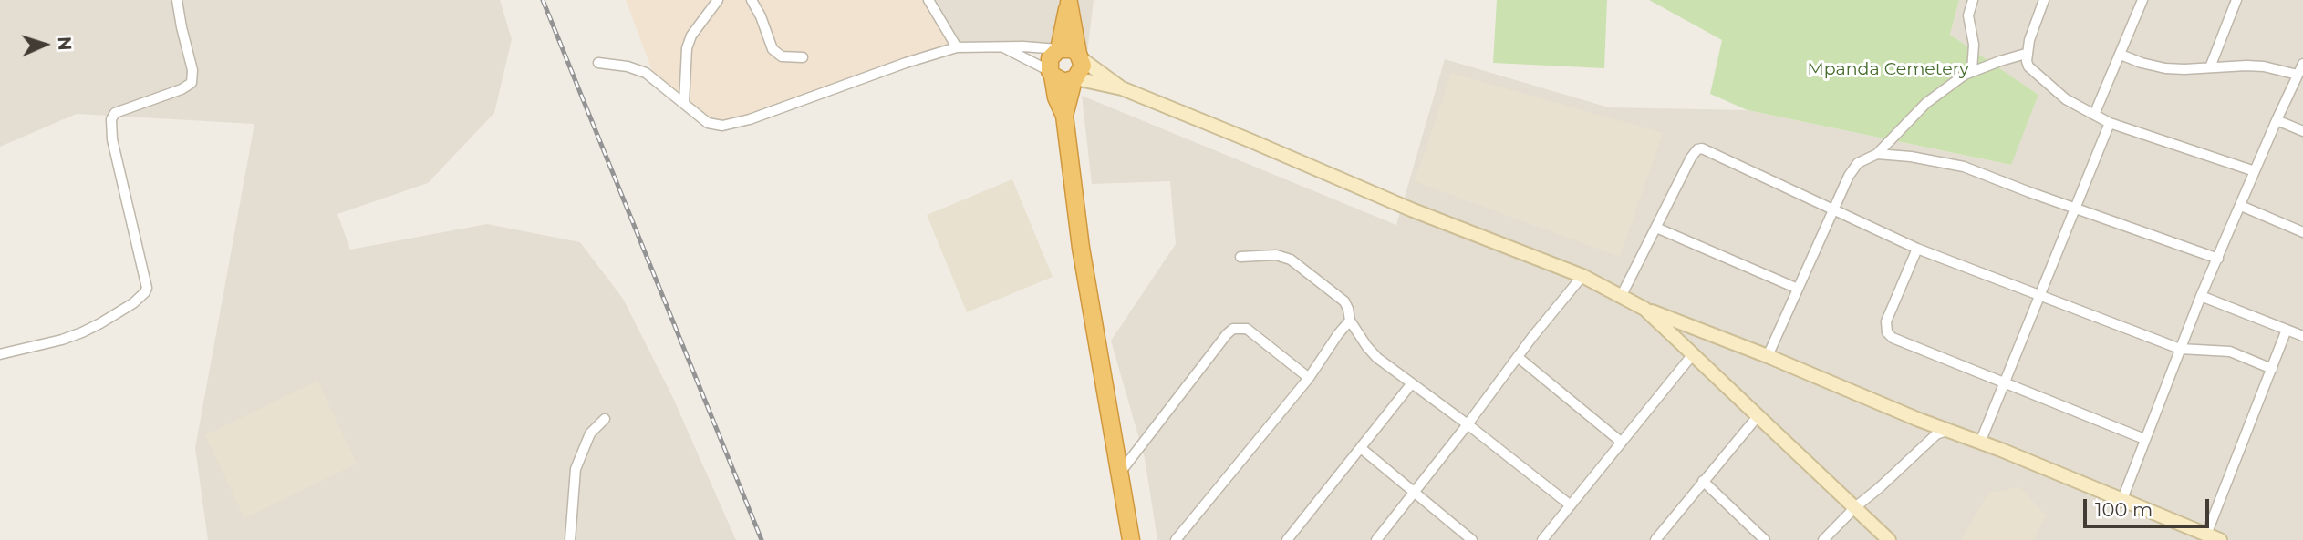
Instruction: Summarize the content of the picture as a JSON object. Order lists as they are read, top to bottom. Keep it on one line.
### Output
{"parks":["Mpanda Cemetery"],"scale_bar":"100 m","north":"right"}
